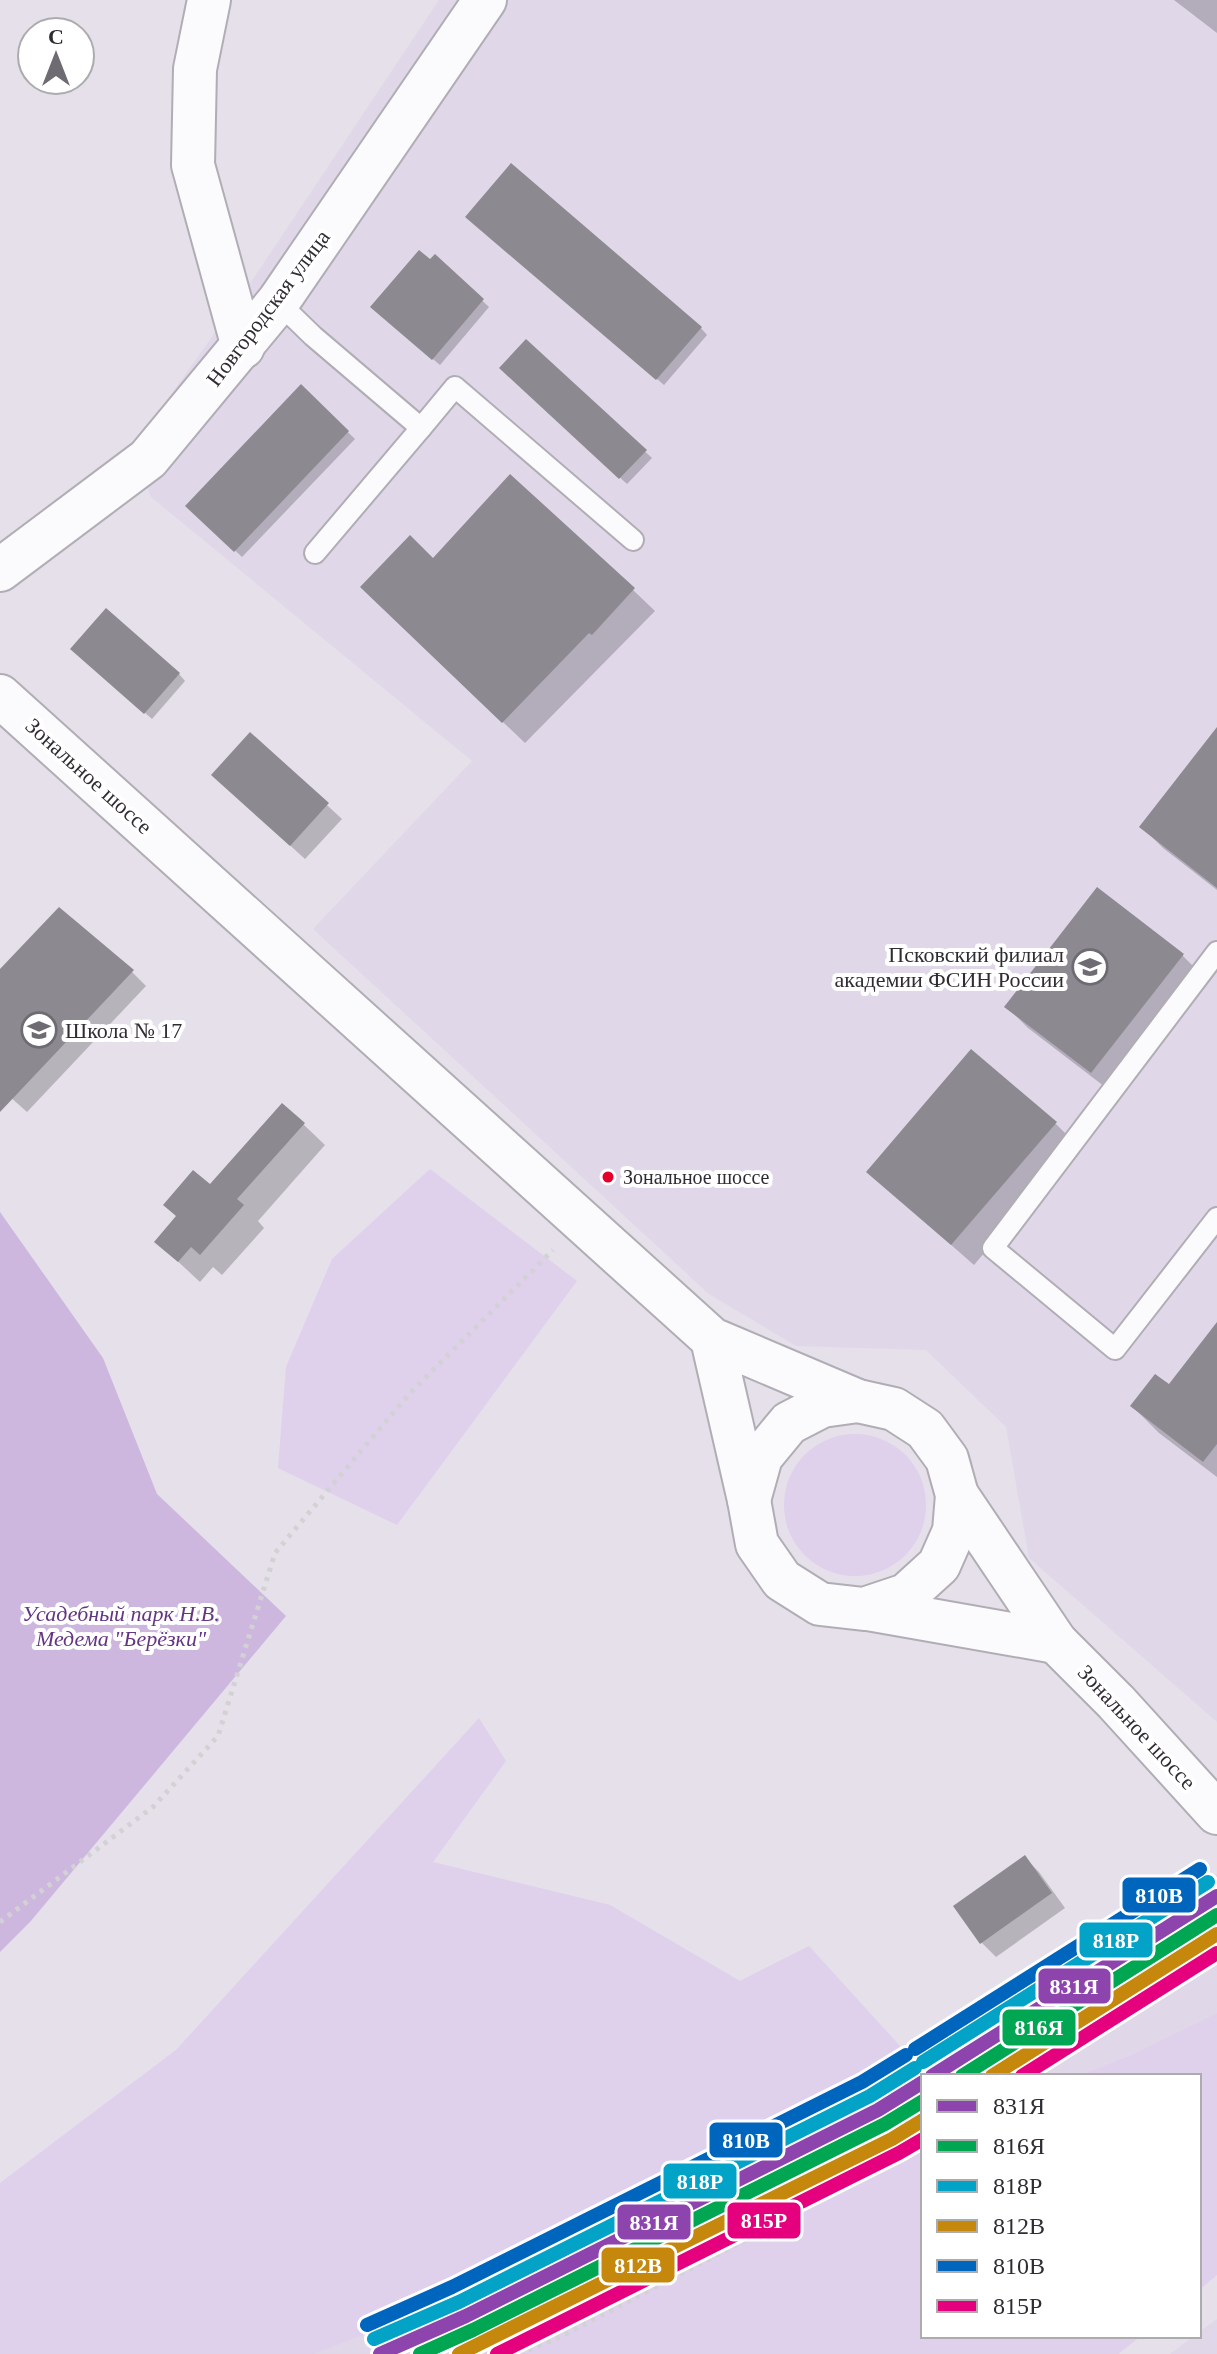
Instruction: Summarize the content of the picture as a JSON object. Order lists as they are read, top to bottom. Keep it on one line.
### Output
{"streets":{"street":["Новгородская улица","Зональное шоссе"]},"parks":["Усадебный парк Н.В. Медема \"Берёзки\""],"places":{"school or university":["Псковский филиал академии ФСИН России","Школа № 17"],"other":["Зональное шоссе"]},"lines":["transit line 810В","transit line 818Р","transit line 831Я","transit line 816Я","transit line 812В","transit line 815Р"],"legend":["831Я","816Я","818Р","812В","810В","815Р"],"north":"top"}
